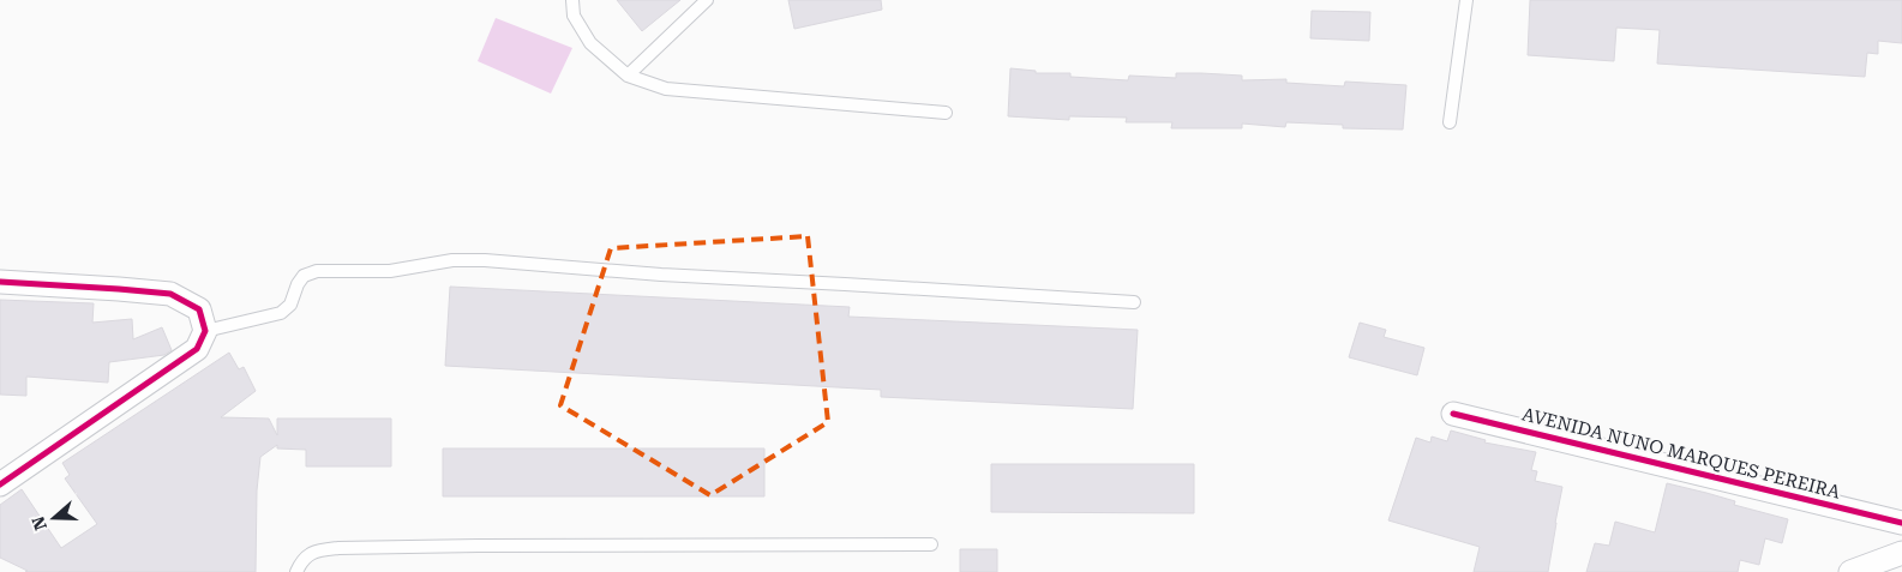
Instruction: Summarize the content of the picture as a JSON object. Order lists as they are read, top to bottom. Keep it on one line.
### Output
{"streets":{"street":["AVENIDA NUNO MARQUES PEREIRA"]},"north":"left"}
